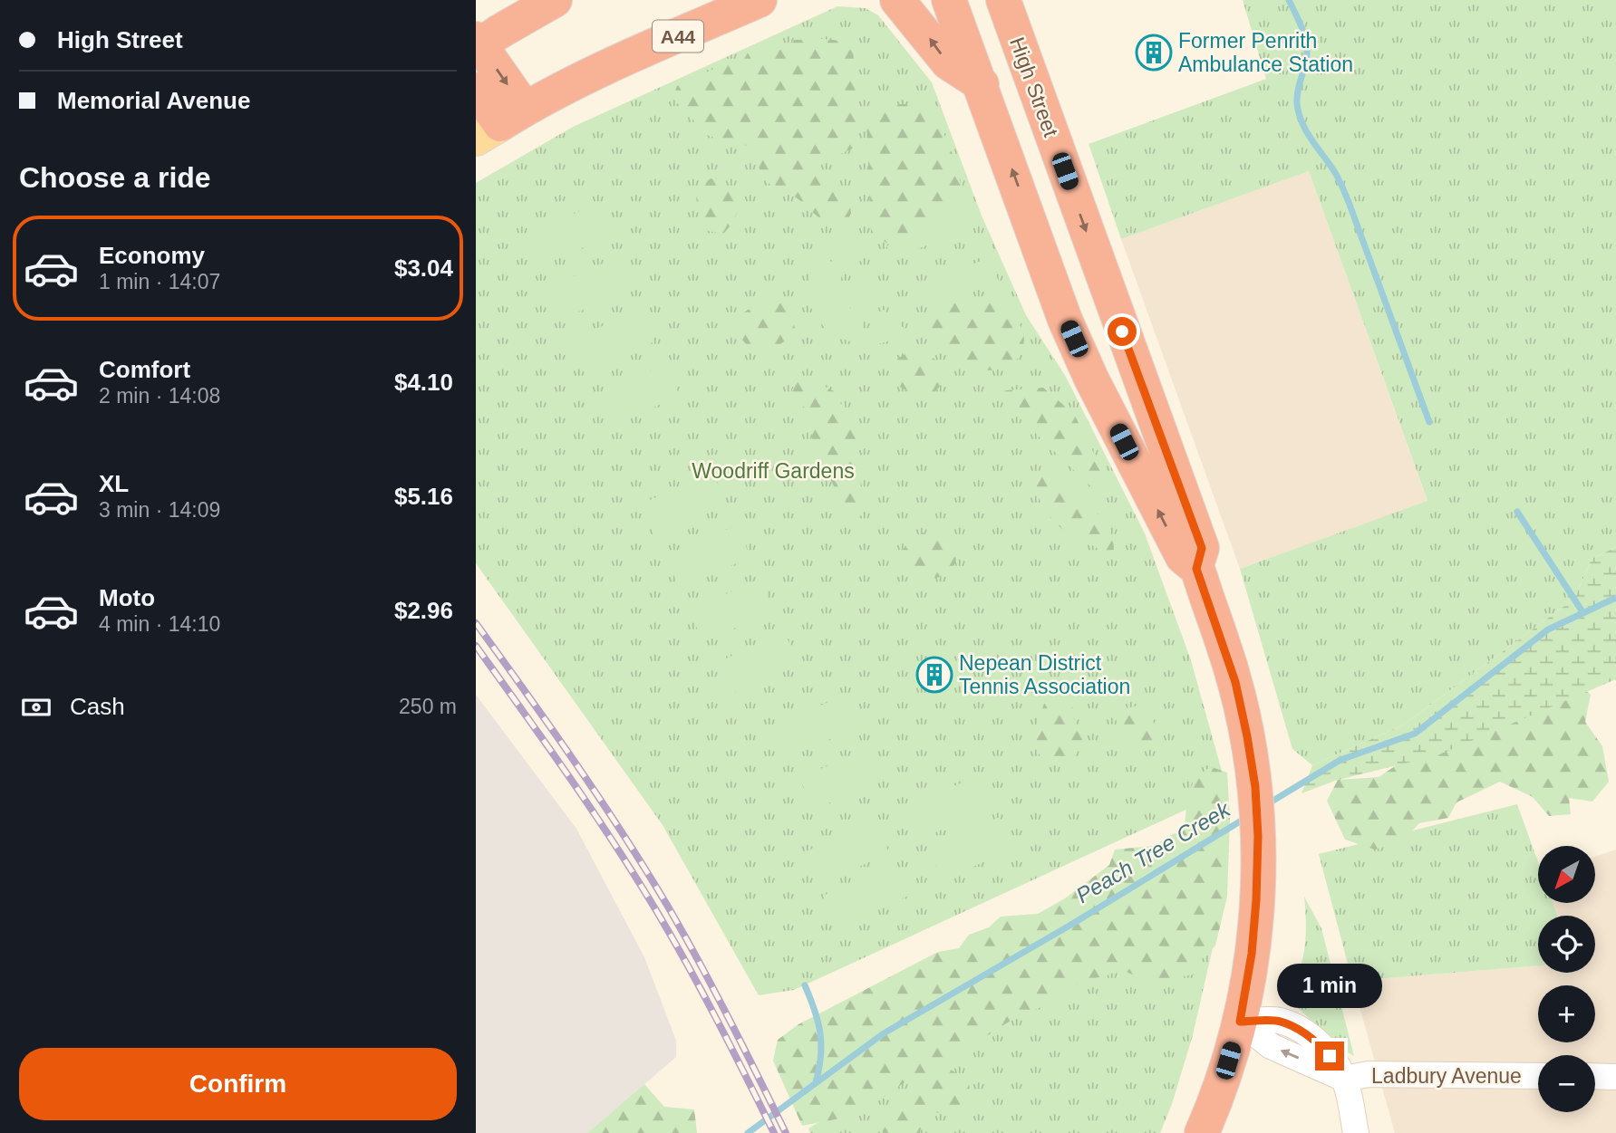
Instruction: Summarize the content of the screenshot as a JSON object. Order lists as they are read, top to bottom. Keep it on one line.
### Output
{"streets":{"highway":["A44","High Street"],"street":["Ladbury Avenue"]},"water":["Peach Tree Creek"],"parks":["Woodriff Gardens"],"places":{"building":["Former Penrith Ambulance Station","Nepean District Tennis Association"]},"north":"bottom left","page":{"banner":["High Street","Memorial Avenue"],"heading":"Choose a ride","list":[{"name":"Economy","note":"1 min · 14:07","value":"$3.04"},{"name":"Comfort","note":"2 min · 14:08","value":"$4.10"},{"name":"XL","note":"3 min · 14:09","value":"$5.16"},{"name":"Moto","note":"4 min · 14:10","value":"$2.96"}],"pay":["Cash","250 m"],"map_buttons":["+","−"],"bubble":"1 min","buttons":"Confirm"}}
